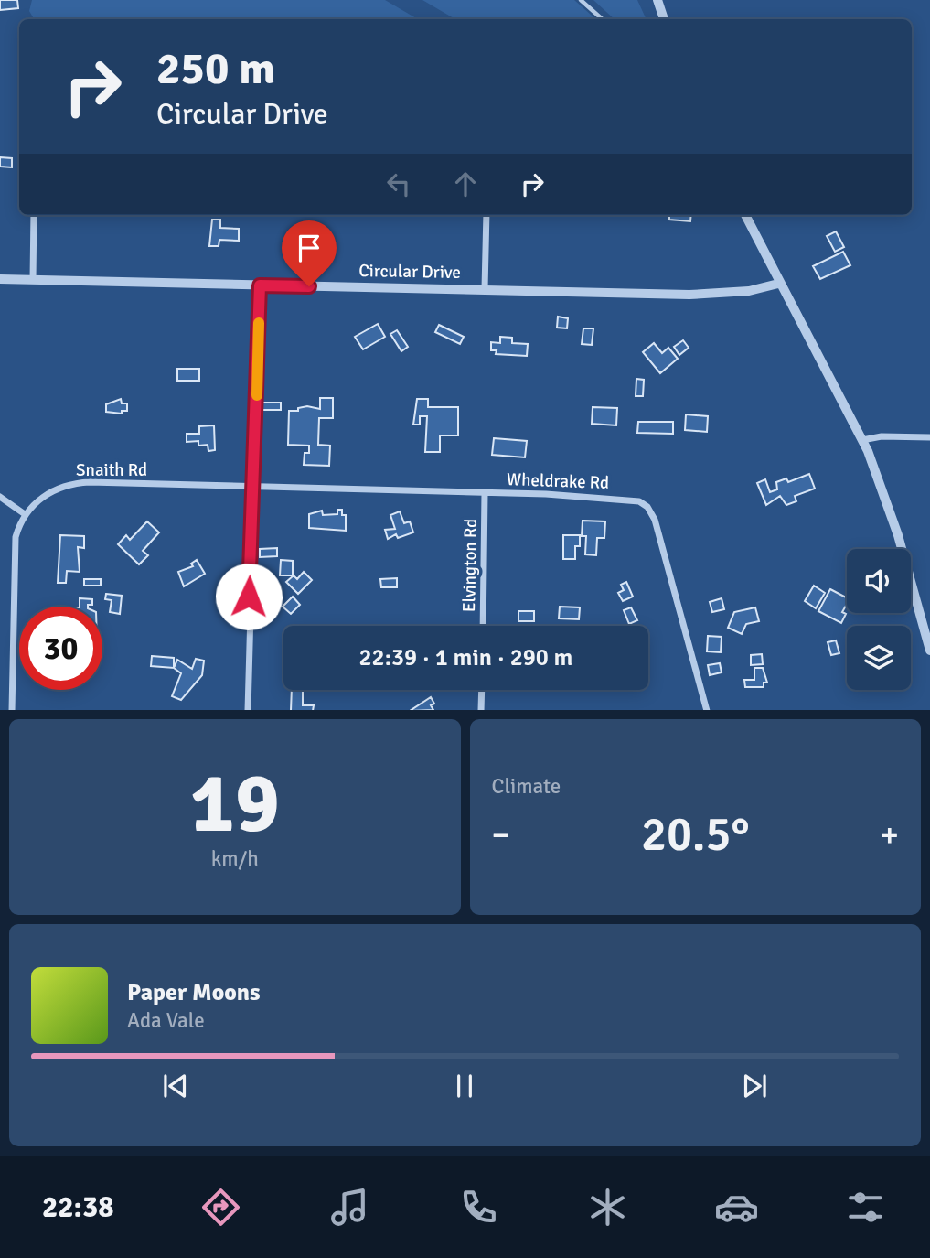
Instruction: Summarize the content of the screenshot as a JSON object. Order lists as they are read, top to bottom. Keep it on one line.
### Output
{"streets":{"street":["Circular Drive","Snaith Rd","Wheldrake Rd","Elvington Rd"]},"crossings":[["Snaith Rd","Wheldrake Rd"],["Wheldrake Rd","Elvington Rd"]],"page":{"turn":["250 m","Circular Drive"],"limit":"30","trip":"22:39 · 1 min · 290 m","tile":[["19","km/h"],"Climate"],"heat":["−","20.5°","+"],"song":["Paper Moons","Ada Vale"],"tabs":"22:38"}}
